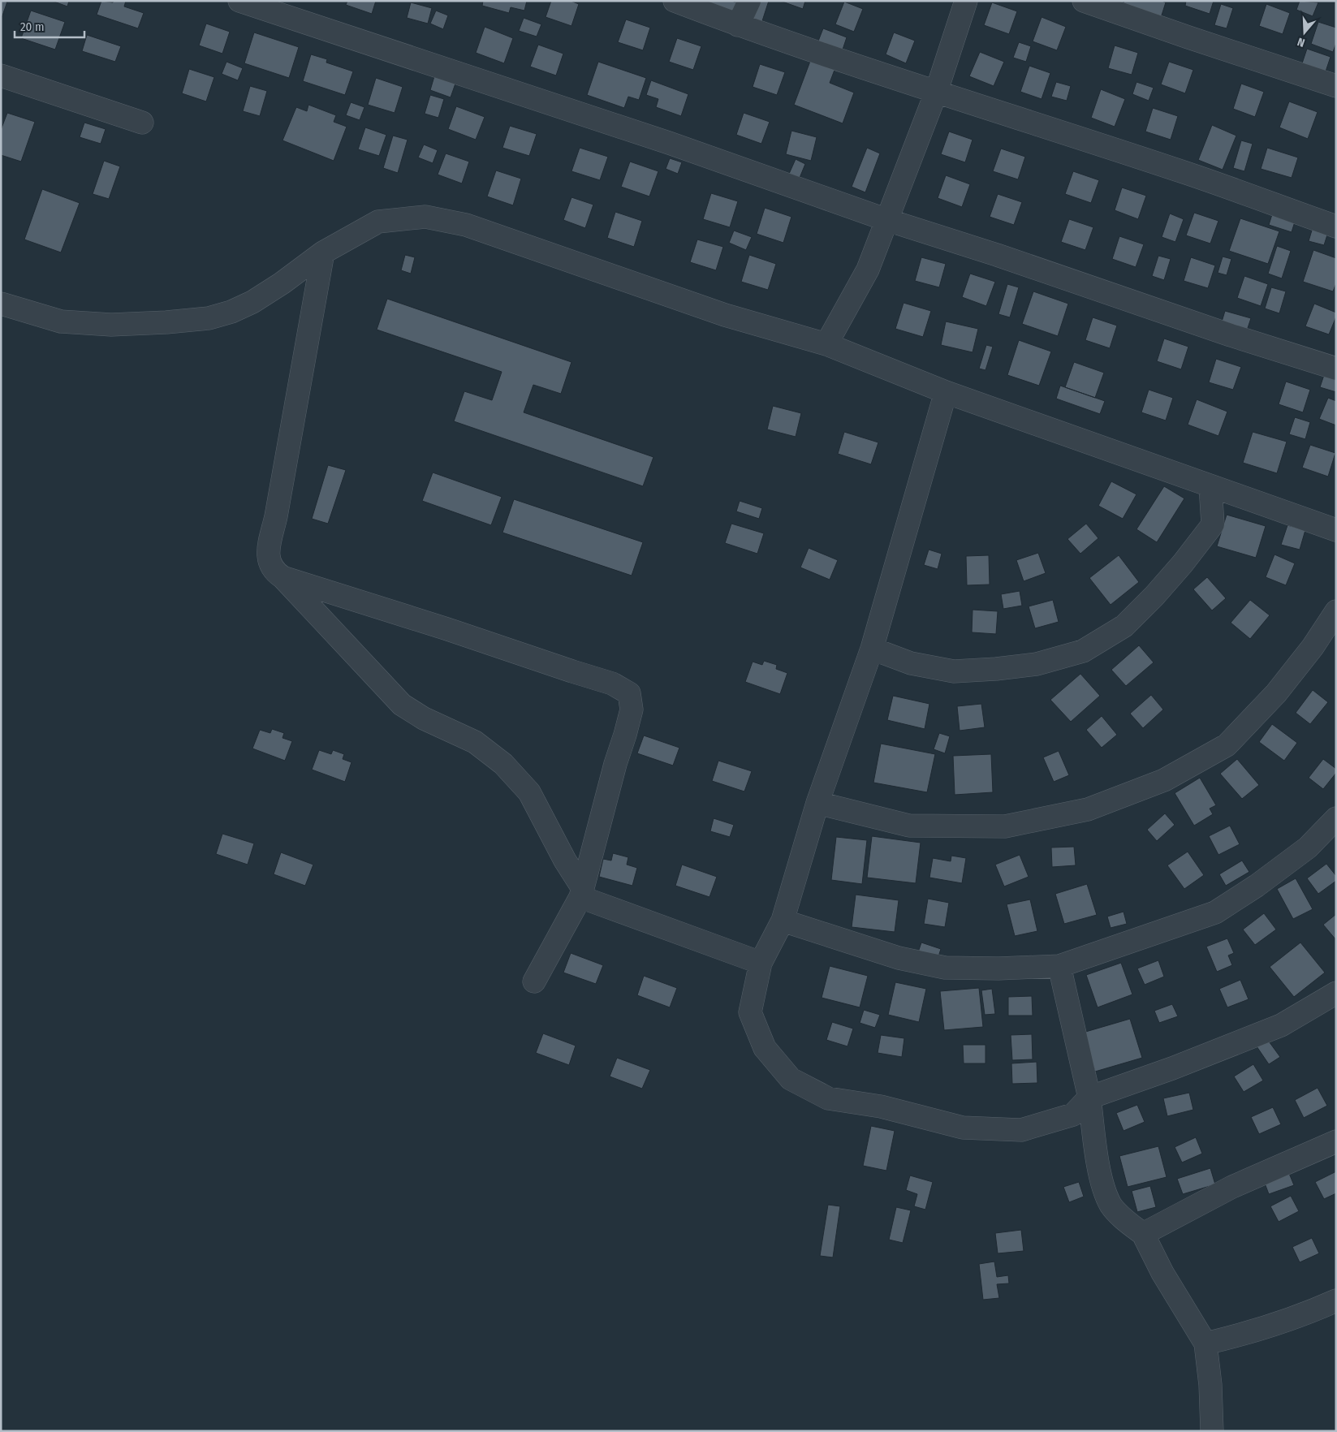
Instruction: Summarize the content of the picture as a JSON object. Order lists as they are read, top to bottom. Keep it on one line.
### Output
{"scale_bar":"20 m","north":"bottom"}
